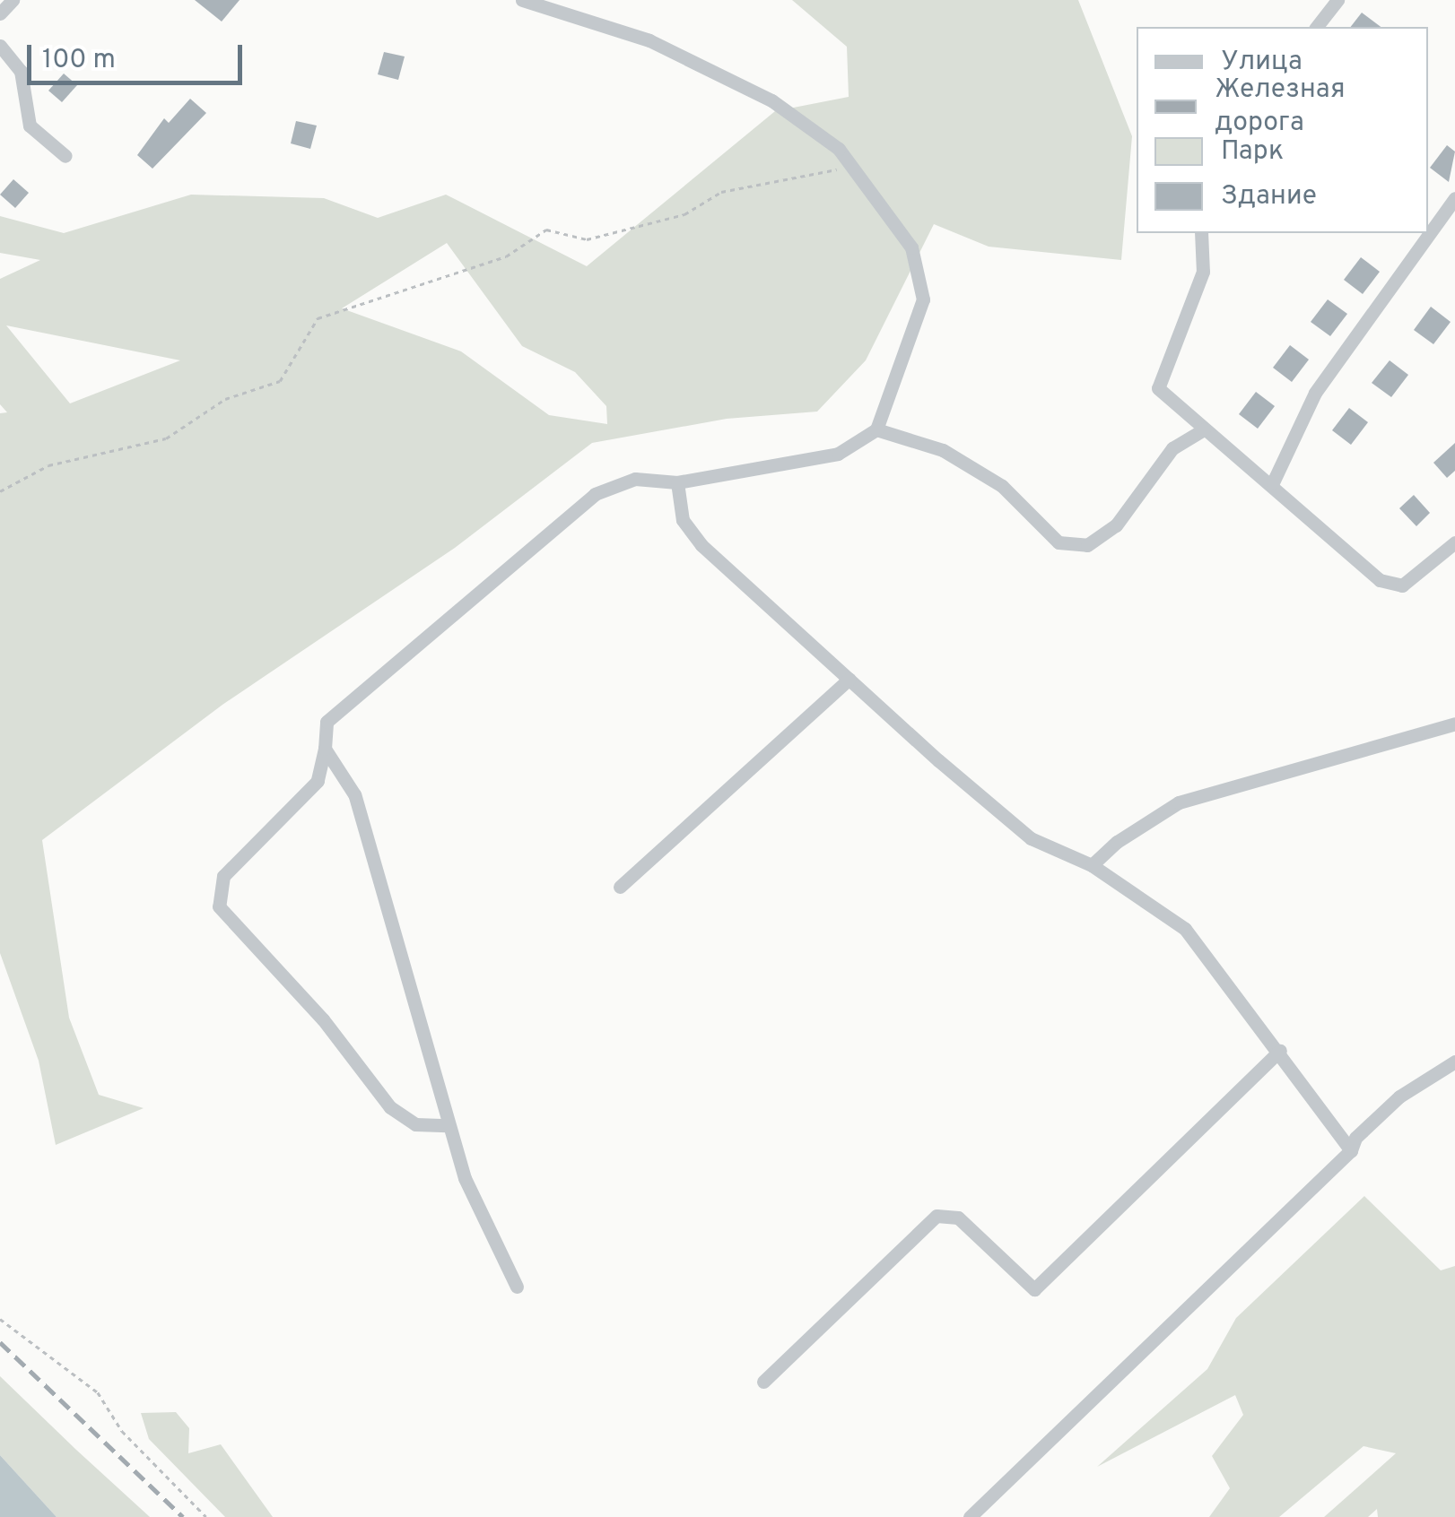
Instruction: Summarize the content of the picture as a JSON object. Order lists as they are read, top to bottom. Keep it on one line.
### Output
{"legend":["Улица","Железная дорога","Парк","Здание"],"scale_bar":"100 m"}
